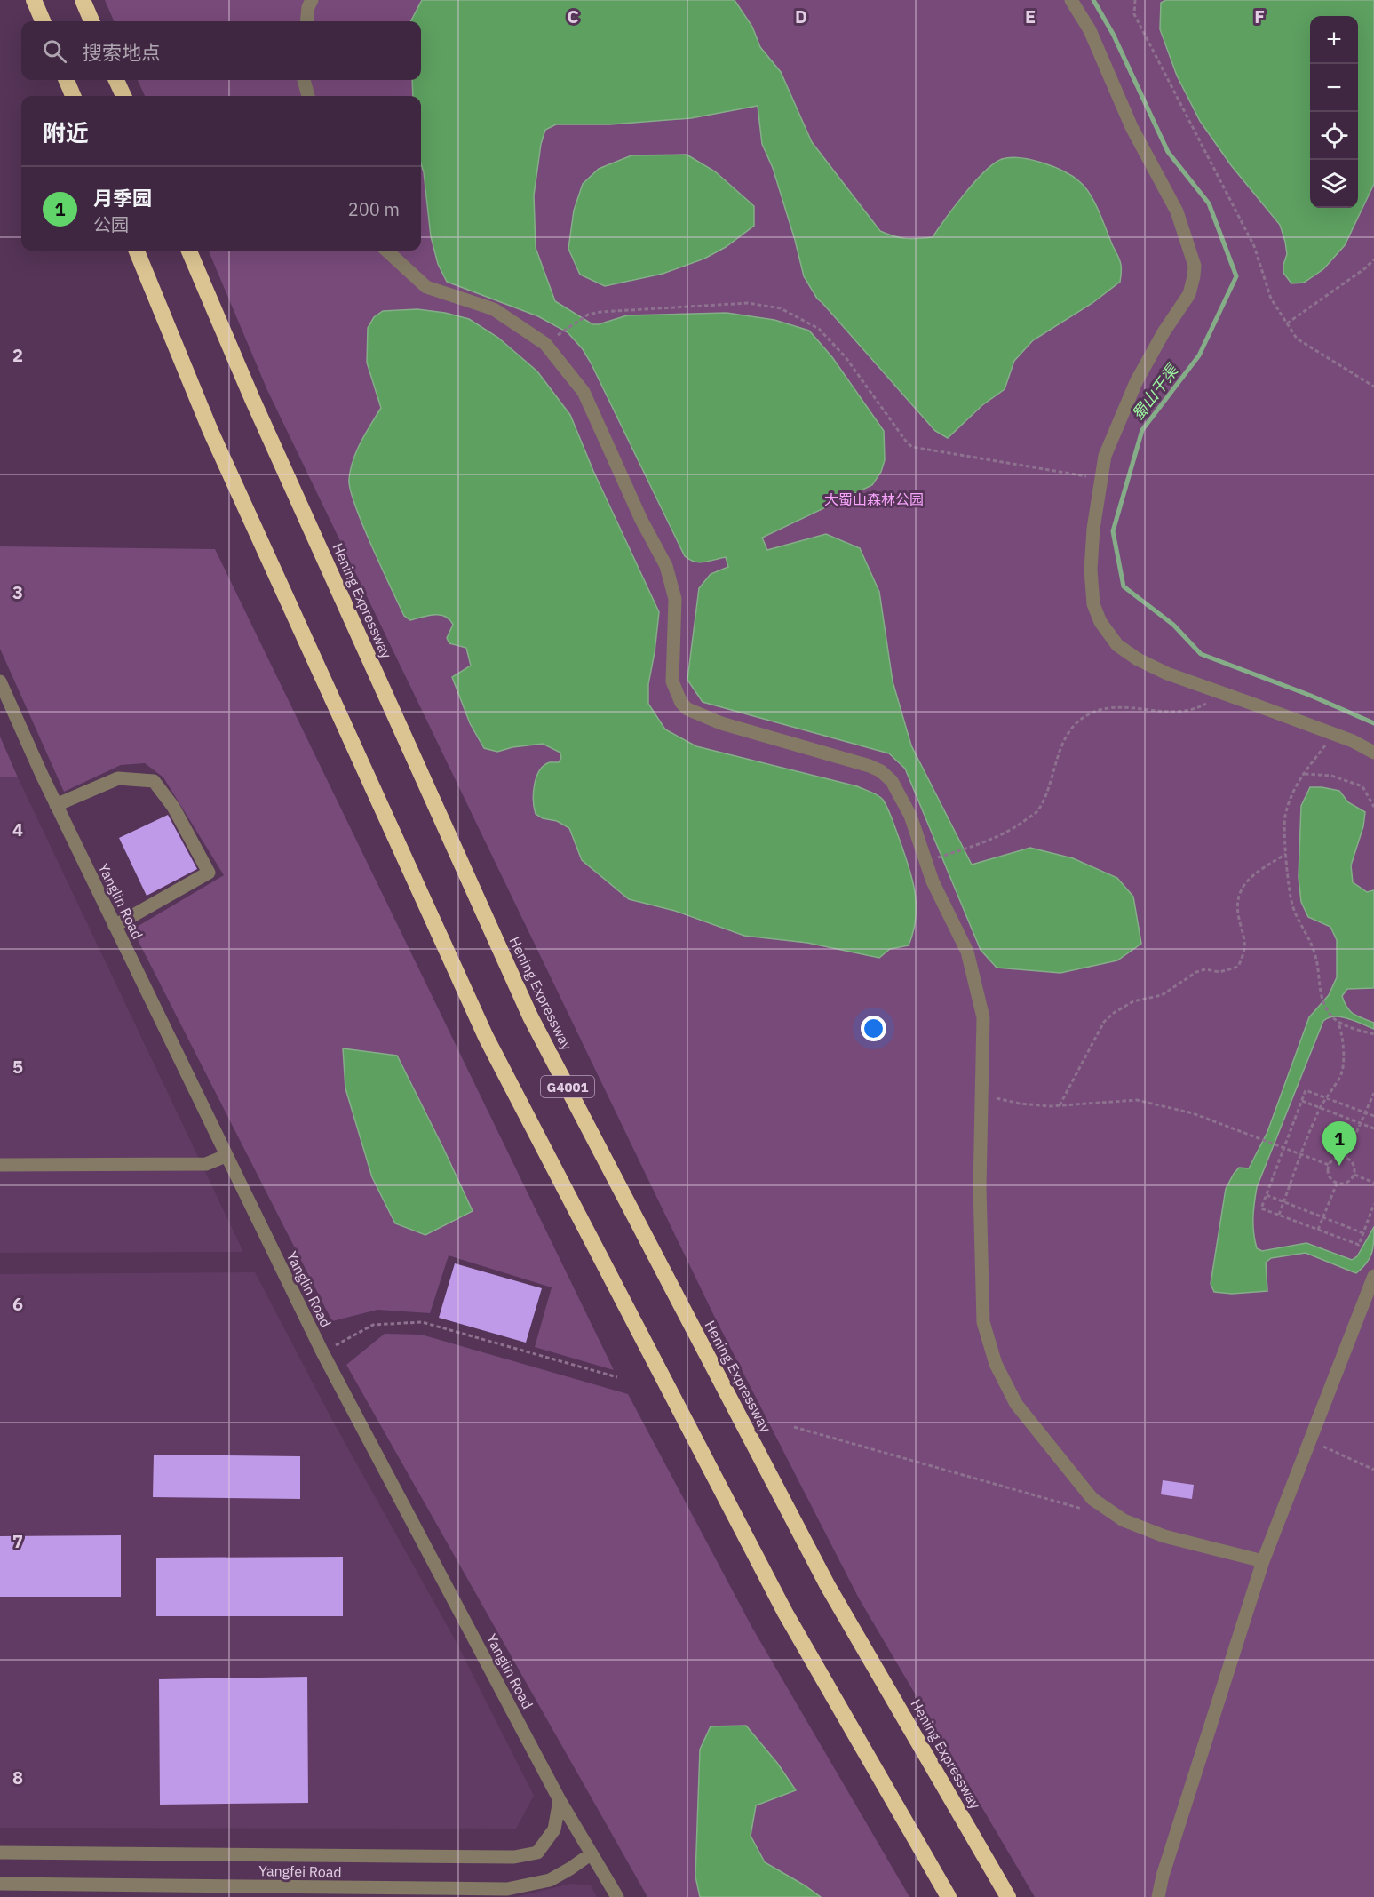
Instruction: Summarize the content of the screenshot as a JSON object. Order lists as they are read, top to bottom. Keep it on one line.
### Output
{"streets":{"highway":["Hening Expressway","G4001"],"street":["Yanglin Road","Yangfei Road"]},"crossings":[["Yanglin Road","Yangfei Road"]],"water":["蜀山干渠"],"parks":["大蜀山森林公园"],"page":{"map_buttons":["+","−"],"search":"搜索地点","heading":"附近","list":[{"mark":"1","name":"月季园","note":"公园","value":"200 m"}],"pins":"1"},"grid":{"columns":["C","D","E","F"],"rows":["2","3","4","5","6","7","8"]}}
